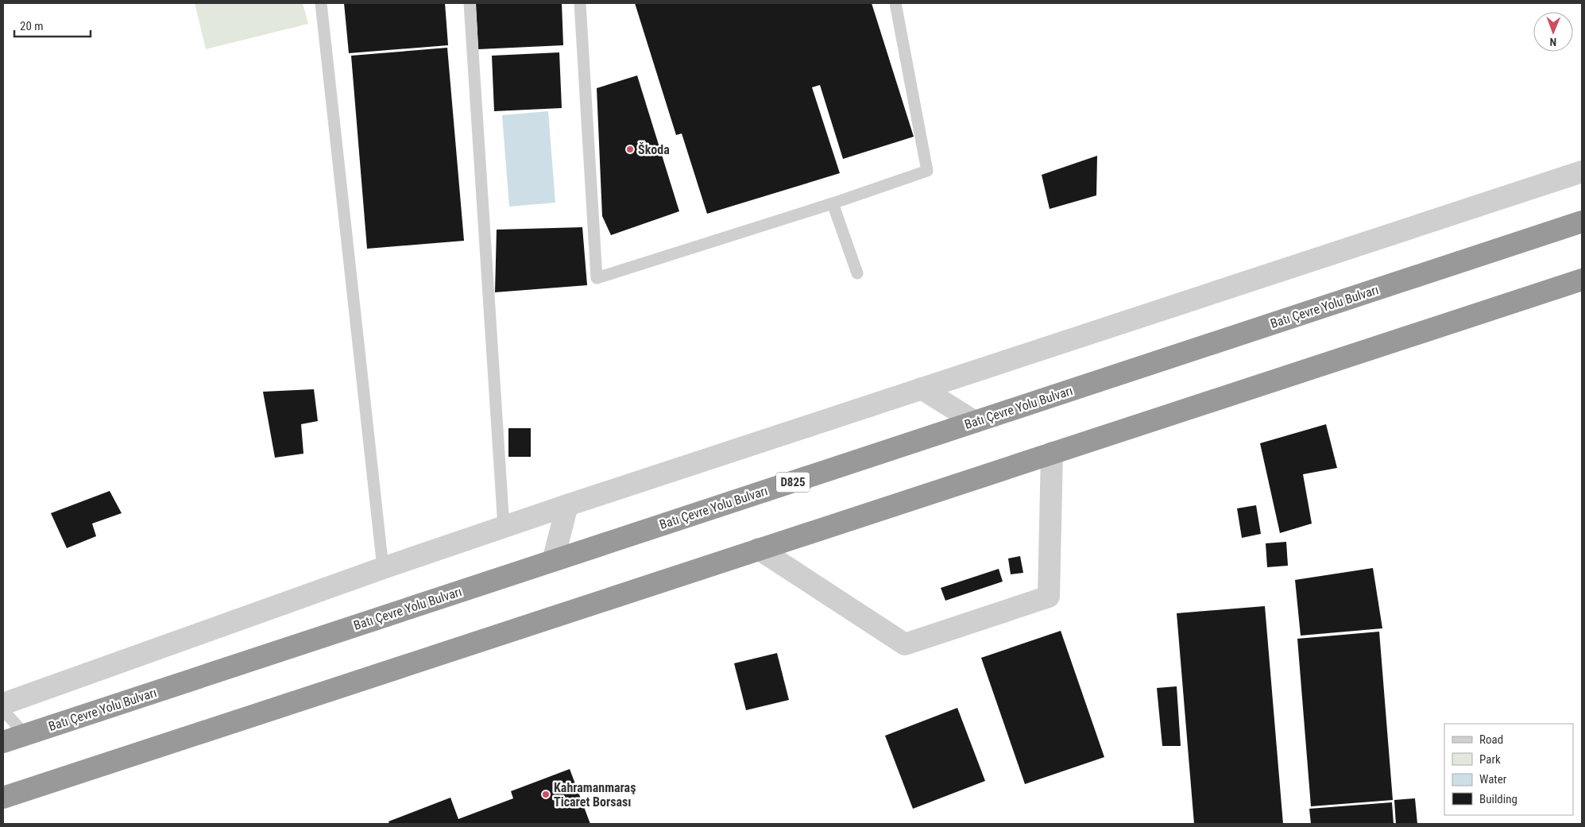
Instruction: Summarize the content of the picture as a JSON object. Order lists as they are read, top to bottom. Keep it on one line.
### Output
{"streets":{"highway":["Batı Çevre Yolu Bulvarı","D825"]},"places":["Škoda","Kahramanmaraş Ticaret Borsası"],"legend":["Road","Park","Water","Building"],"scale_bar":"20 m","north":"bottom"}
